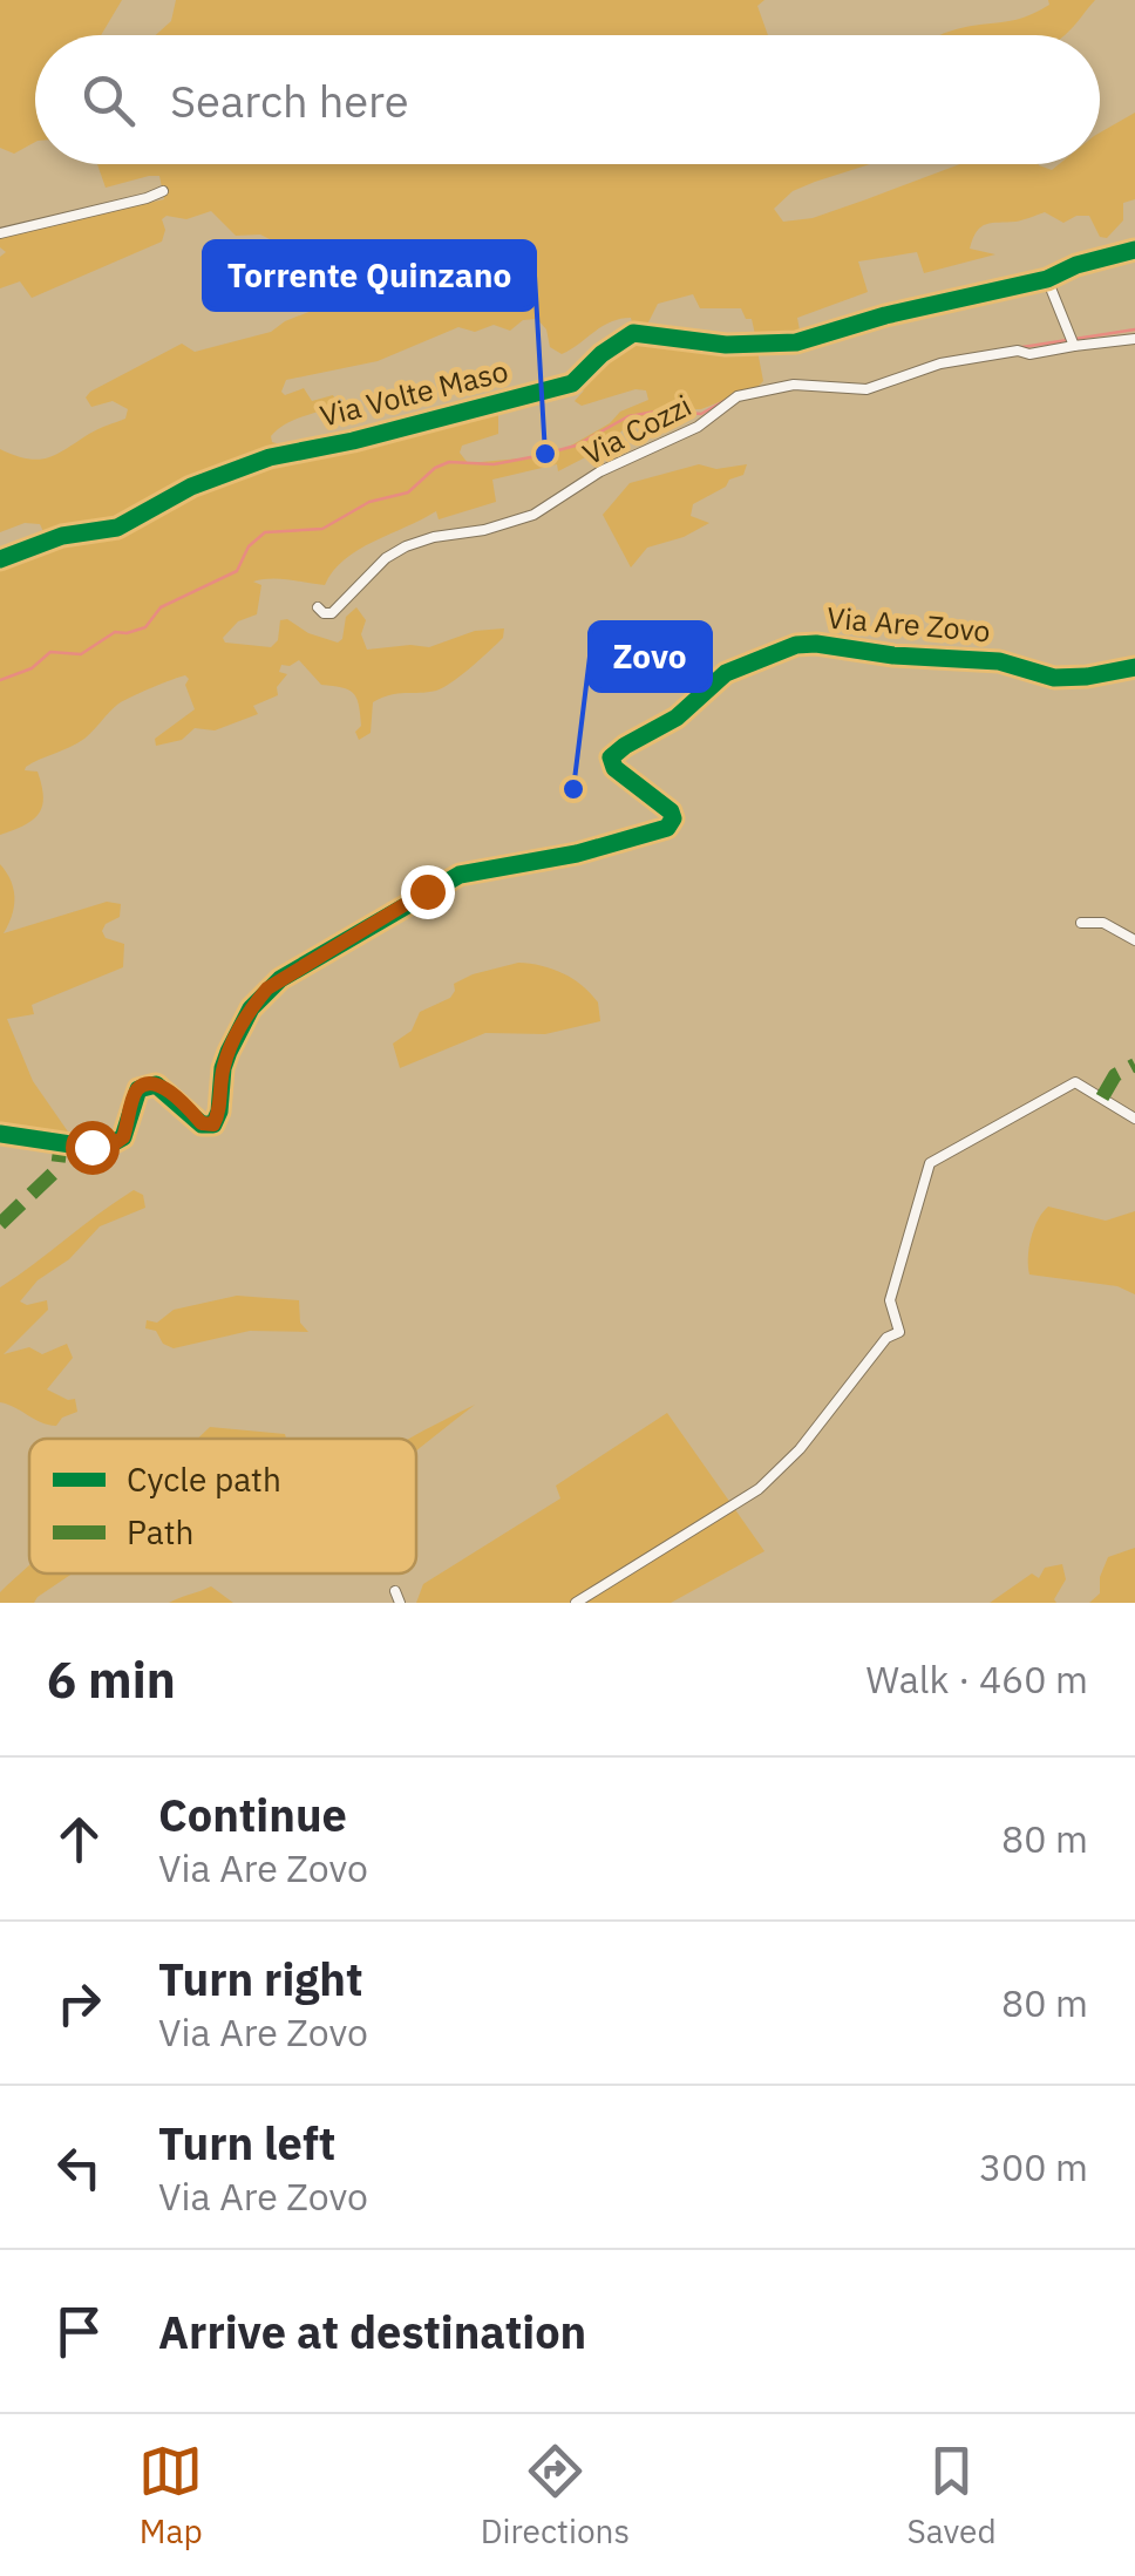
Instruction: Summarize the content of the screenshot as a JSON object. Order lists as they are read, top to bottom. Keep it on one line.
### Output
{"streets":{"street":["Via Volte Maso","Via Cozzi","Via Are Zovo"]},"places":["Torrente Quinzano","Zovo"],"legend":["Cycle path","Path"],"page":{"search":"Search here","heading":["6 min","Walk · 460 m"],"list":[["Continue","Via Are Zovo","80 m"],["Turn right","Via Are Zovo","80 m"],["Turn left","Via Are Zovo","300 m"],"Arrive at destination"],"nav":["Map","Directions","Saved"]}}
